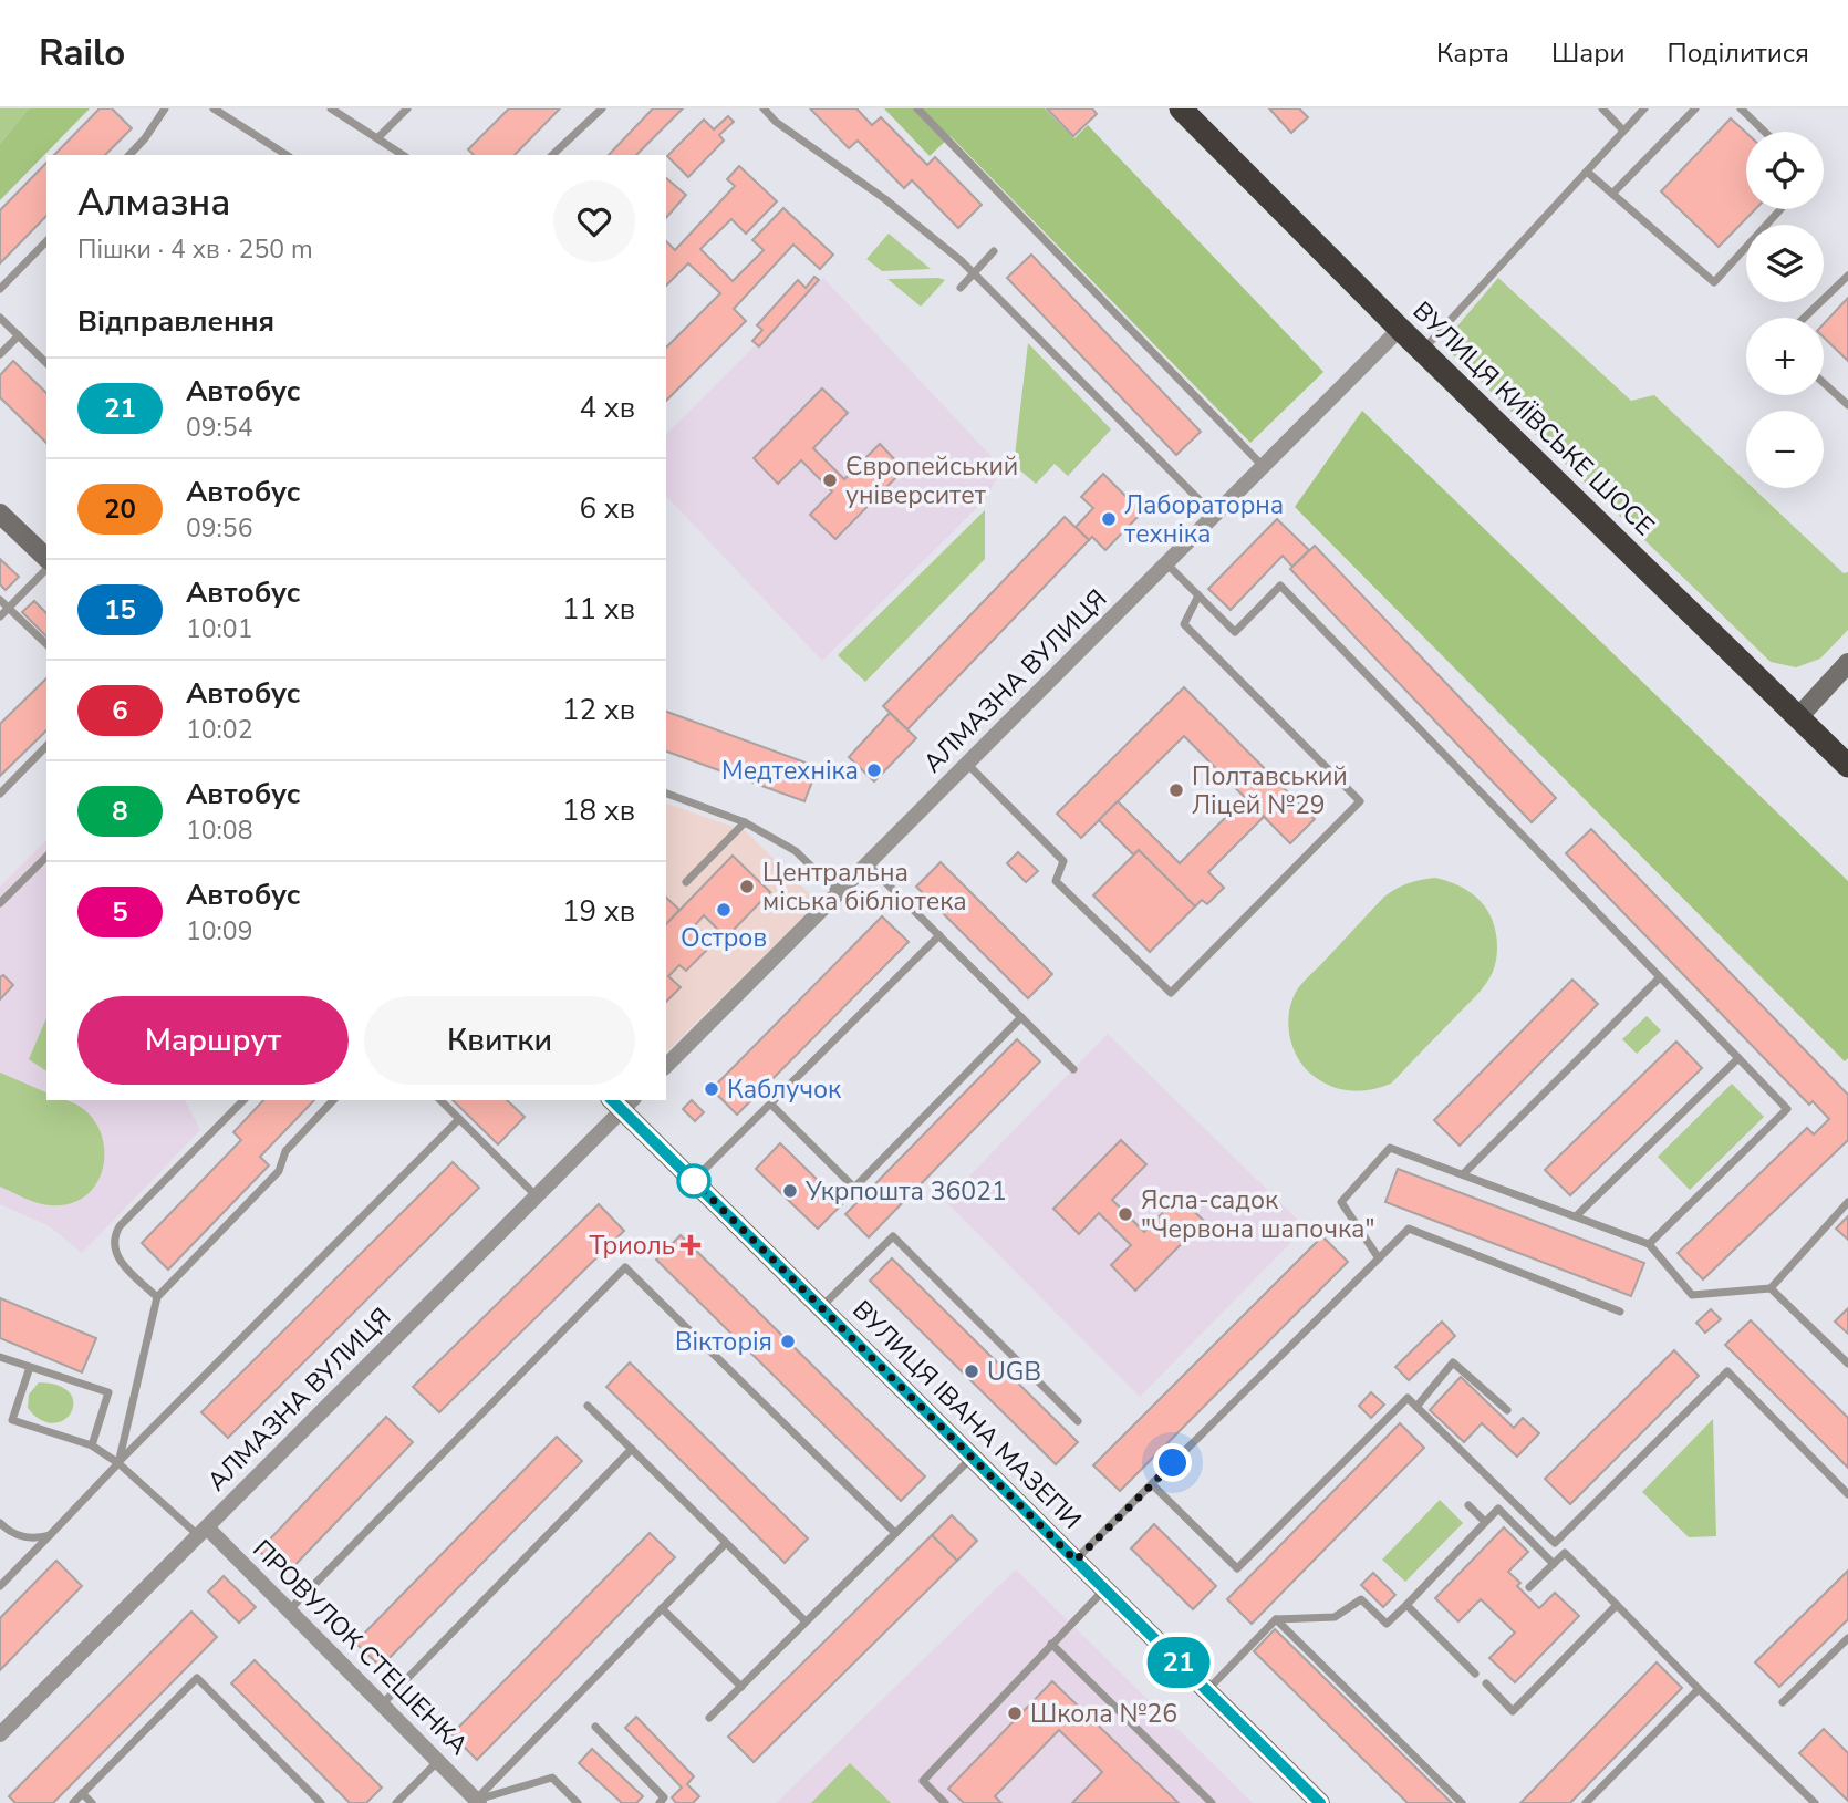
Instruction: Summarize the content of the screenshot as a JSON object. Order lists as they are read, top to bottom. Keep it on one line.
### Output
{"streets":{"highway":["ВУЛИЦЯ КИЇВСЬКЕ ШОСЕ"],"main road":["ВУЛИЦЯ ІВАНА МАЗЕПИ"],"street":["АЛМАЗНА ВУЛИЦЯ","ПРОВУЛОК СТЕШЕНКА"]},"crossings":[["ВУЛИЦЯ КИЇВСЬКЕ ШОСЕ","АЛМАЗНА ВУЛИЦЯ"],["АЛМАЗНА ВУЛИЦЯ","ВУЛИЦЯ ІВАНА МАЗЕПИ"],["АЛМАЗНА ВУЛИЦЯ","ПРОВУЛОК СТЕШЕНКА"]],"places":{"other":["Європейський університет","Лабораторна техніка","Медтехніка","Полтавський Ліцей №29","Центральна міська бібліотека","Остров","Каблучок","Укрпошта 36021","Ясла-садок \"Червона шапочка\"","Вікторія","UGB","Школа №26"],"health":["Триоль"]},"lines":["bus line 21"],"page":{"header":"Railo","nav":["Карта","Шари","Поділитися"],"on_map":"21","map_buttons":["+","−"],"heading":[["Алмазна","Пішки · 4 хв · 250 m"],"Відправлення"],"list":[{"mark":"21","name":"Автобус","note":"09:54","value":"4 хв"},{"mark":"20","name":"Автобус","note":"09:56","value":"6 хв"},{"mark":"15","name":"Автобус","note":"10:01","value":"11 хв"},{"mark":"6","name":"Автобус","note":"10:02","value":"12 хв"},{"mark":"8","name":"Автобус","note":"10:08","value":"18 хв"},{"mark":"5","name":"Автобус","note":"10:09","value":"19 хв"}],"buttons":["Маршрут","Квитки"]}}
